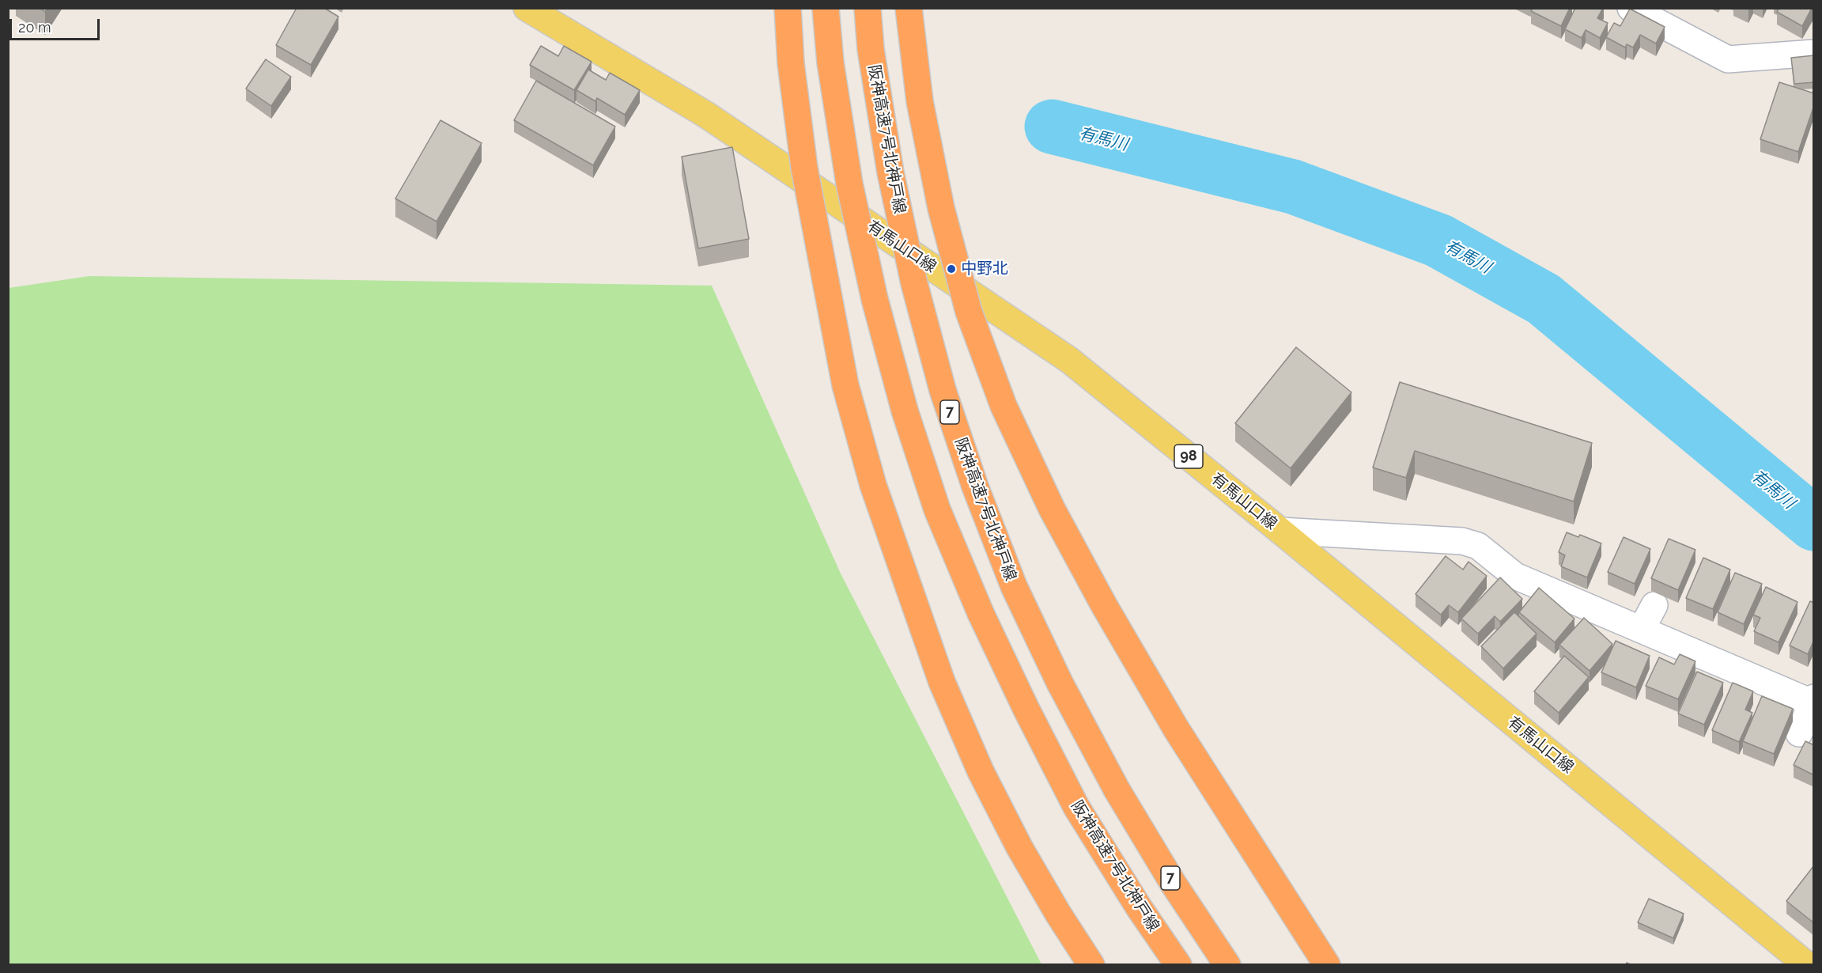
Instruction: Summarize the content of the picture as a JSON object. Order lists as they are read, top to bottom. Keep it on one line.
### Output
{"streets":{"highway":["阪神高速7号北神戸線","7"],"main road":["有馬山口線","98"]},"water":["有馬川"],"places":["中野北"],"scale_bar":"20 m"}
